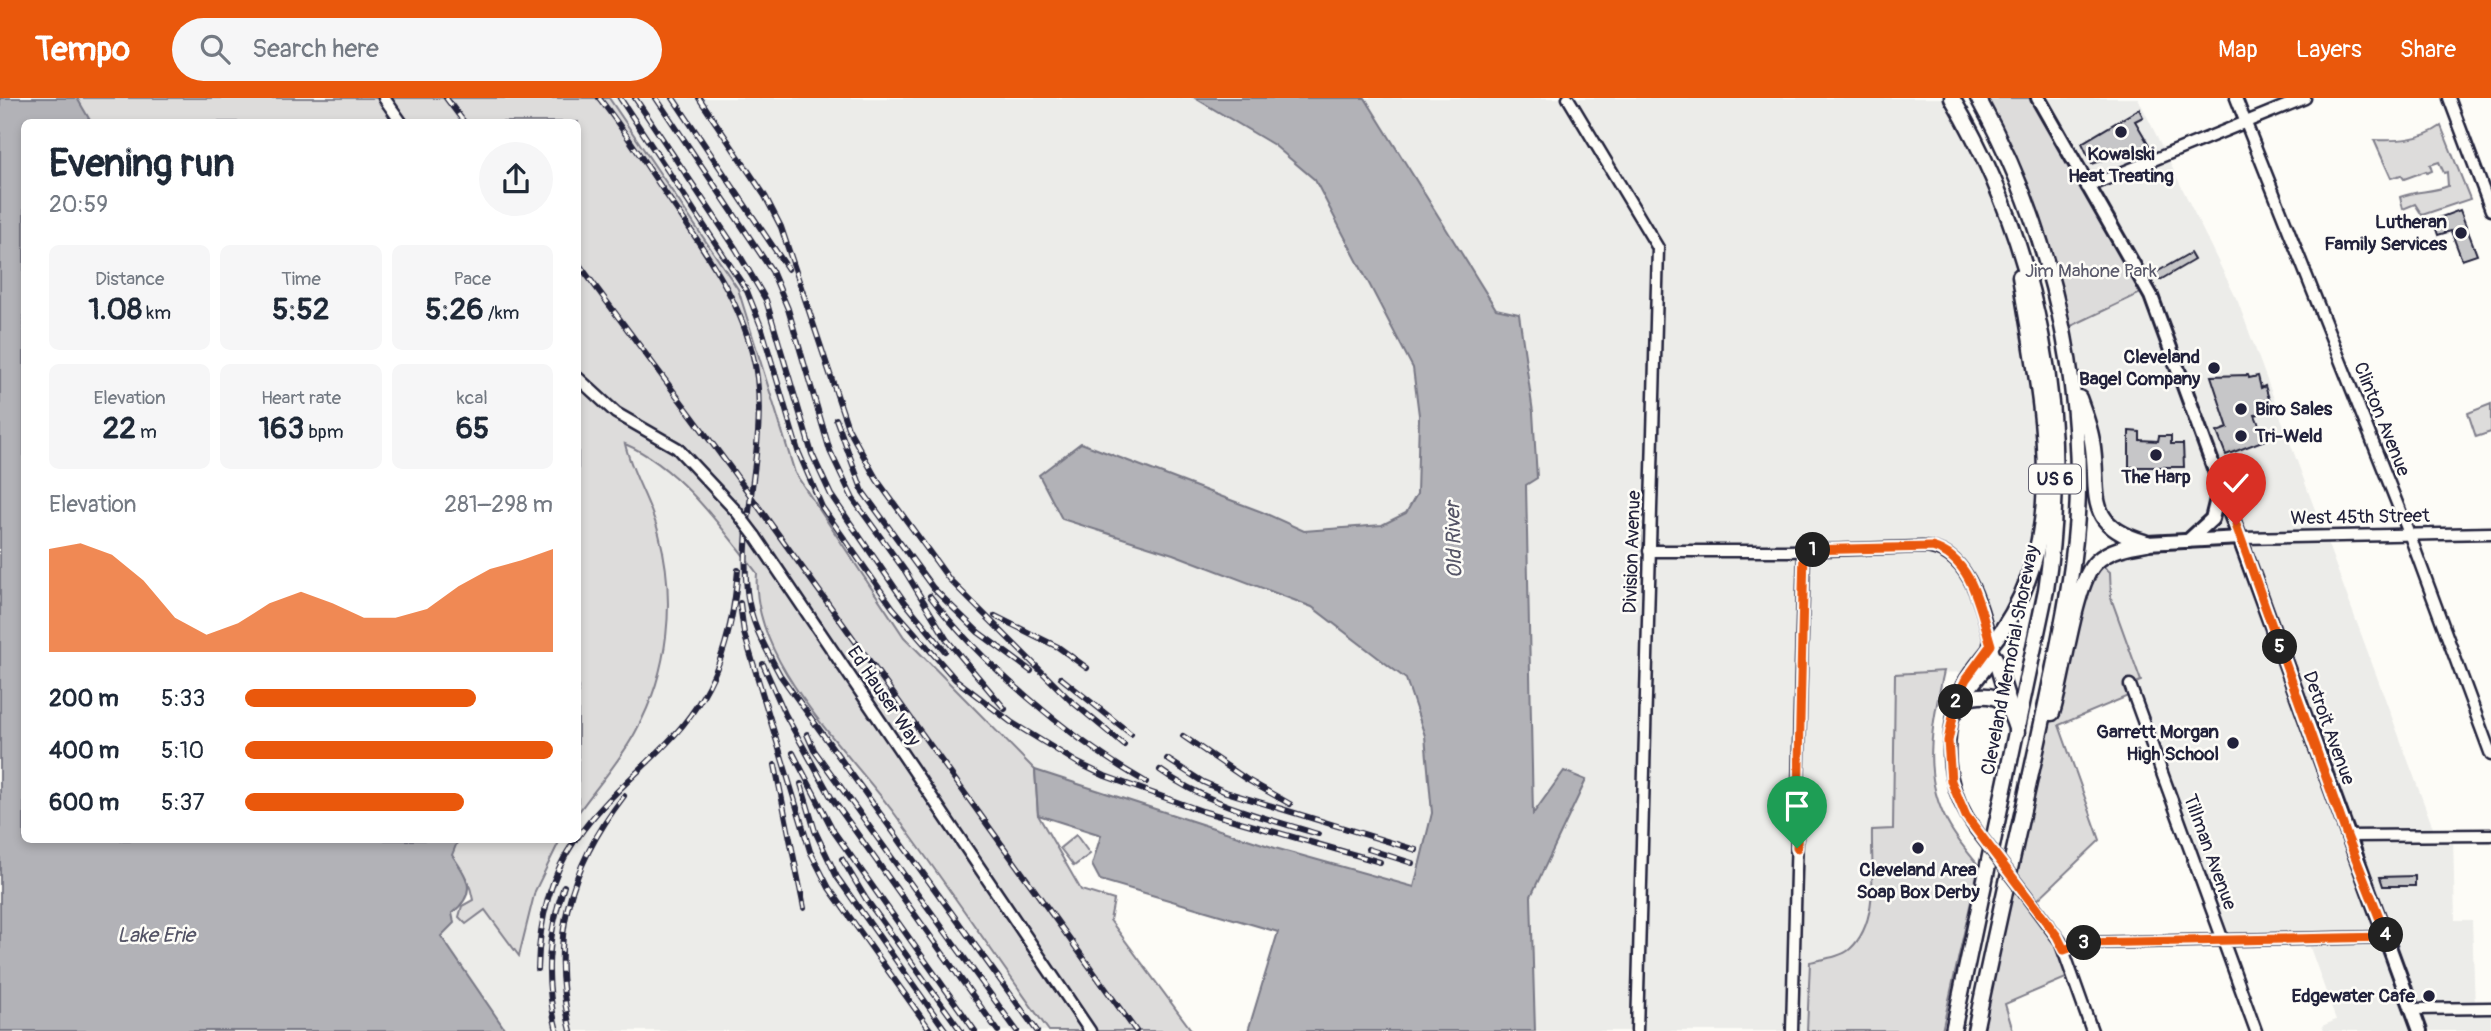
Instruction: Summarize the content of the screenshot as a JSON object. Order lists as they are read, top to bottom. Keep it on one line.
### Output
{"streets":{"highway":["US 6","Cleveland Memorial Shoreway"],"main road":["West 45th Street","Detroit Avenue"],"street":["Clinton Avenue","Division Avenue","Ed Hauser Way","Tillman Avenue"]},"crossings":[["Clinton Avenue","West 45th Street"],["West 45th Street","Detroit Avenue"]],"water":["Old River","Lake Erie"],"parks":["Jim Mahone Park"],"places":["Kowalski Heat Treating","Lutheran Family Services","Cleveland Bagel Company","Biro Sales","Tri-Weld","The Harp","Garrett Morgan High School","Cleveland Area Soap Box Derby","Edgewater Cafe"],"page":{"header":"Tempo","search":"Search here","nav":["Map","Layers","Share"],"heading":["Evening run","20:59"],"stats":[["Distance","1.08 km"],["Time","5:52"],["Pace","5:26 /km"],["Elevation","22 m"],["Heart rate","163 bpm"],["kcal","65"]],"chart":["Elevation","281–298 m"],"pins":["1","5","2","4","3"],"list":[{"name":"200 m","note":"5:33"},{"name":"400 m","note":"5:10"},{"name":"600 m","note":"5:37"}]}}
